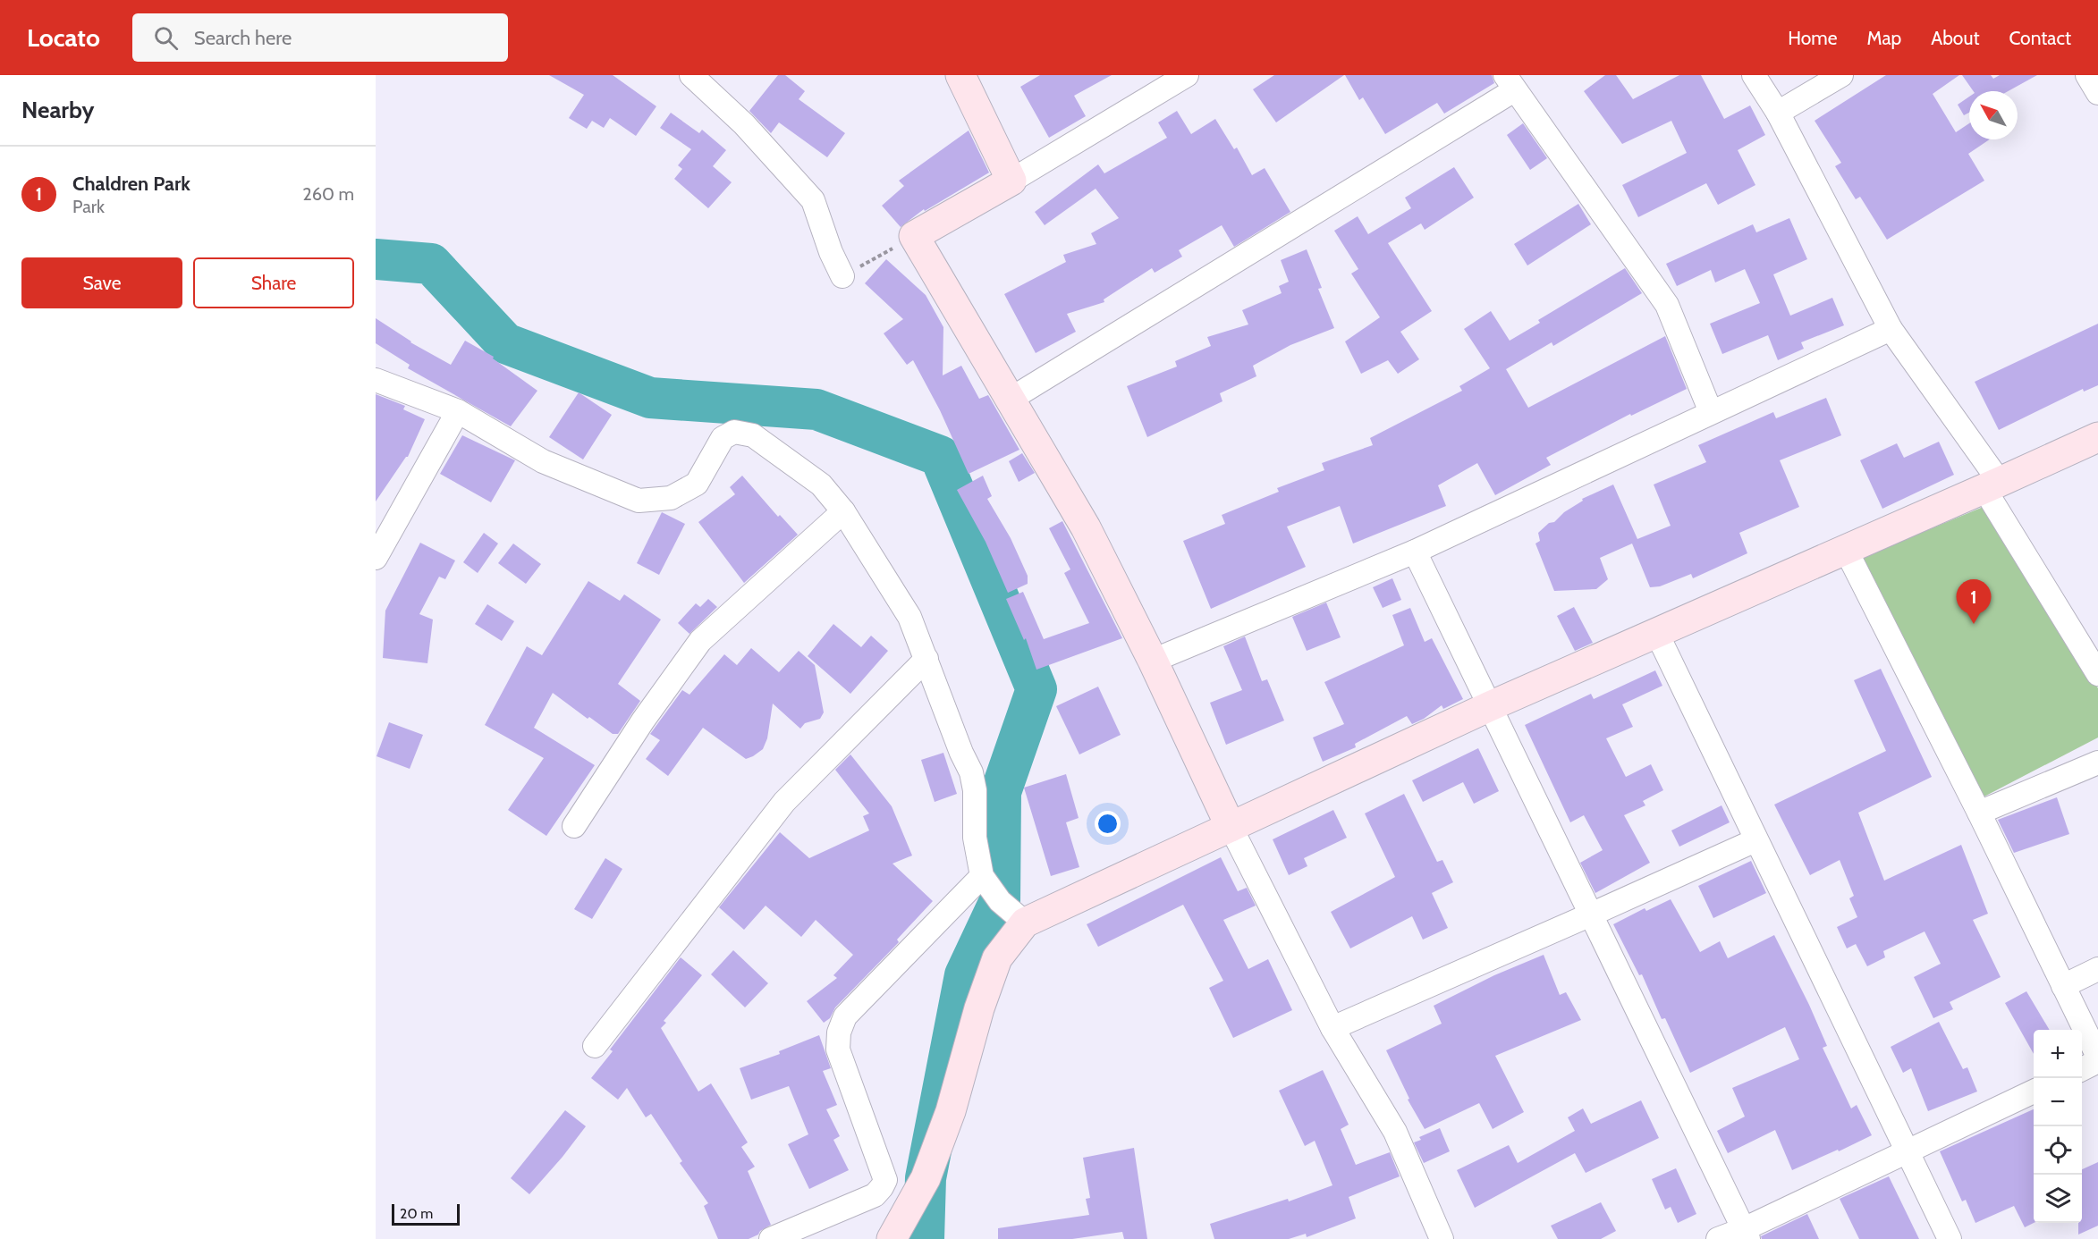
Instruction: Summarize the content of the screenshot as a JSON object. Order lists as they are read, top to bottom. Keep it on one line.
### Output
{"scale_bar":"20 m","north":"top left","page":{"header":"Locato","search":"Search here","nav":["Home","Map","About","Contact"],"heading":"Nearby","list":[{"mark":"1","name":"Chaldren Park","note":"Park","value":"260 m"}],"buttons":["Save","Share"],"pins":"1","map_buttons":["+","−"],"scale":"20 m"}}
